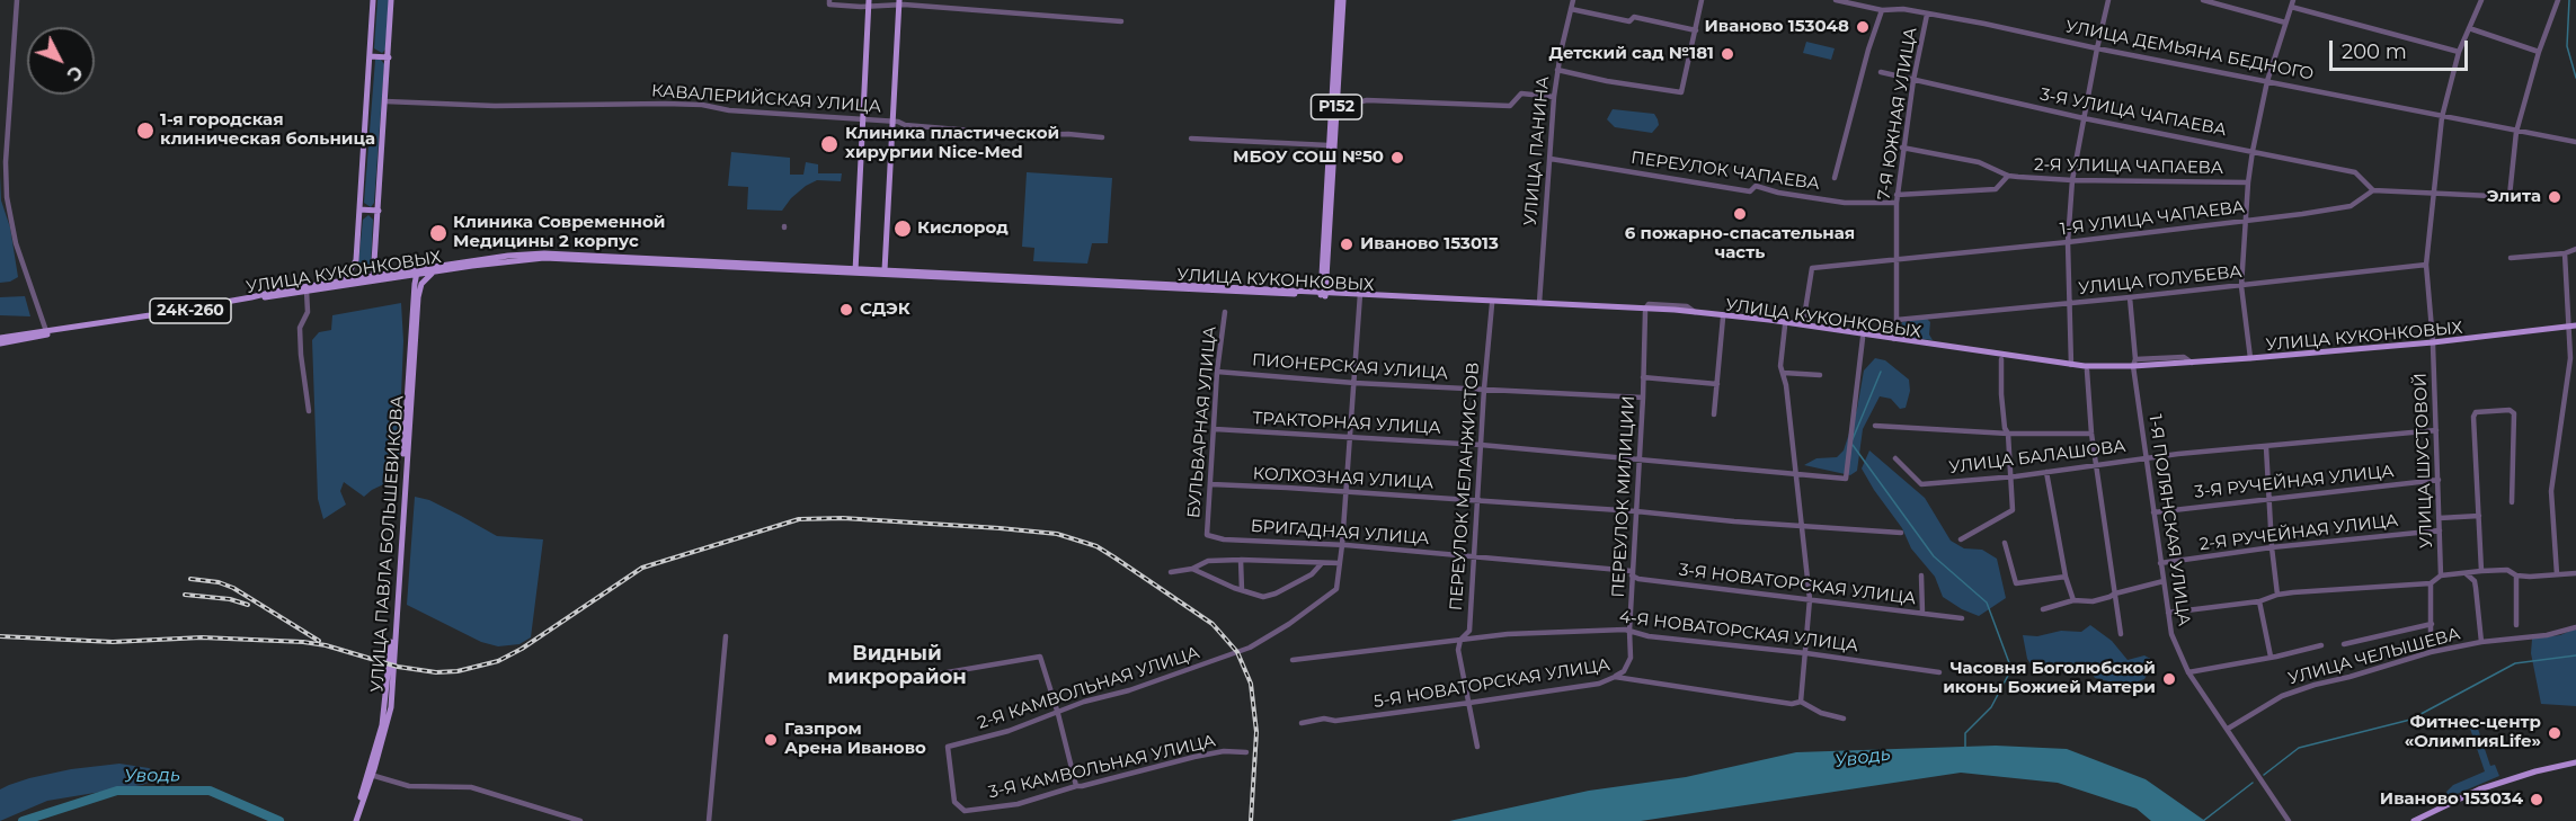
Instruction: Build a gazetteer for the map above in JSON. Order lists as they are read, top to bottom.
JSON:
{
  "streets": {
    "main road": [
      "Р152",
      "УЛИЦА КУКОНКОВЫХ",
      "24К-260",
      "УЛИЦА ПАВЛА БОЛЬШЕВИКОВА"
    ],
    "street": [
      "УЛИЦА ДЕМЬЯНА БЕДНОГО",
      "КАВАЛЕРИЙСКАЯ УЛИЦА",
      "3-Я УЛИЦА ЧАПАЕВА",
      "7-Я ЮЖНАЯ УЛИЦА",
      "УЛИЦА ПАНИНА",
      "2-Я УЛИЦА ЧАПАЕВА",
      "ПЕРЕУЛОК ЧАПАЕВА",
      "1-Я УЛИЦА ЧАПАЕВА",
      "УЛИЦА ГОЛУБЕВА",
      "ПИОНЕРСКАЯ УЛИЦА",
      "БУЛЬВАРНАЯ УЛИЦА",
      "ТРАКТОРНАЯ УЛИЦА",
      "УЛИЦА БАЛАШОВА",
      "УЛИЦА ШУСТОВОЙ",
      "КОЛХОЗНАЯ УЛИЦА",
      "3-Я РУЧЕЙНАЯ УЛИЦА",
      "ПЕРЕУЛОК МЕЛАНЖИСТОВ",
      "ПЕРЕУЛОК МИЛИЦИИ",
      "1-Я ПОЛЯНСКАЯ УЛИЦА",
      "БРИГАДНАЯ УЛИЦА",
      "2-Я РУЧЕЙНАЯ УЛИЦА",
      "3-Я НОВАТОРСКАЯ УЛИЦА",
      "4-Я НОВАТОРСКАЯ УЛИЦА",
      "УЛИЦА ЧЕЛЫШЕВА",
      "5-Я НОВАТОРСКАЯ УЛИЦА",
      "2-Я КАМВОЛЬНАЯ УЛИЦА",
      "3-Я КАМВОЛЬНАЯ УЛИЦА"
    ]
  },
  "crossings": [
    ["УЛИЦА ДЕМЬЯНА БЕДНОГО", "7-Я ЮЖНАЯ УЛИЦА"],
    ["УЛИЦА ДЕМЬЯНА БЕДНОГО", "УЛИЦА ШУСТОВОЙ"],
    ["Р152", "УЛИЦА КУКОНКОВЫХ"],
    ["3-Я УЛИЦА ЧАПАЕВА", "7-Я ЮЖНАЯ УЛИЦА"],
    ["3-Я УЛИЦА ЧАПАЕВА", "1-Я УЛИЦА ЧАПАЕВА"],
    ["7-Я ЮЖНАЯ УЛИЦА", "2-Я УЛИЦА ЧАПАЕВА"],
    ["7-Я ЮЖНАЯ УЛИЦА", "ПЕРЕУЛОК ЧАПАЕВА"],
    ["7-Я ЮЖНАЯ УЛИЦА", "1-Я УЛИЦА ЧАПАЕВА"],
    ["7-Я ЮЖНАЯ УЛИЦА", "УЛИЦА КУКОНКОВЫХ"],
    ["7-Я ЮЖНАЯ УЛИЦА", "УЛИЦА ГОЛУБЕВА"],
    ["УЛИЦА ПАНИНА", "ПЕРЕУЛОК ЧАПАЕВА"],
    ["УЛИЦА ПАНИНА", "УЛИЦА КУКОНКОВЫХ"],
    ["1-Я УЛИЦА ЧАПАЕВА", "УЛИЦА КУКОНКОВЫХ"],
    ["УЛИЦА КУКОНКОВЫХ", "ТРАКТОРНАЯ УЛИЦА"],
    ["УЛИЦА КУКОНКОВЫХ", "УЛИЦА ШУСТОВОЙ"],
    ["УЛИЦА КУКОНКОВЫХ", "ПЕРЕУЛОК МЕЛАНЖИСТОВ"],
    ["УЛИЦА КУКОНКОВЫХ", "ПЕРЕУЛОК МИЛИЦИИ"],
    ["УЛИЦА КУКОНКОВЫХ", "1-Я ПОЛЯНСКАЯ УЛИЦА"],
    ["УЛИЦА КУКОНКОВЫХ", "УЛИЦА ПАВЛА БОЛЬШЕВИКОВА"],
    ["УЛИЦА ГОЛУБЕВА", "УЛИЦА ШУСТОВОЙ"],
    ["УЛИЦА ГОЛУБЕВА", "1-Я ПОЛЯНСКАЯ УЛИЦА"],
    ["ПИОНЕРСКАЯ УЛИЦА", "БУЛЬВАРНАЯ УЛИЦА"],
    ["ПИОНЕРСКАЯ УЛИЦА", "ПЕРЕУЛОК МЕЛАНЖИСТОВ"],
    ["ПИОНЕРСКАЯ УЛИЦА", "ПЕРЕУЛОК МИЛИЦИИ"],
    ["БУЛЬВАРНАЯ УЛИЦА", "ТРАКТОРНАЯ УЛИЦА"],
    ["БУЛЬВАРНАЯ УЛИЦА", "КОЛХОЗНАЯ УЛИЦА"],
    ["БУЛЬВАРНАЯ УЛИЦА", "БРИГАДНАЯ УЛИЦА"],
    ["ТРАКТОРНАЯ УЛИЦА", "ПЕРЕУЛОК МЕЛАНЖИСТОВ"],
    ["ТРАКТОРНАЯ УЛИЦА", "ПЕРЕУЛОК МИЛИЦИИ"],
    ["УЛИЦА БАЛАШОВА", "УЛИЦА ШУСТОВОЙ"],
    ["УЛИЦА БАЛАШОВА", "1-Я ПОЛЯНСКАЯ УЛИЦА"],
    ["УЛИЦА ШУСТОВОЙ", "3-Я РУЧЕЙНАЯ УЛИЦА"],
    ["УЛИЦА ШУСТОВОЙ", "2-Я РУЧЕЙНАЯ УЛИЦА"],
    ["КОЛХОЗНАЯ УЛИЦА", "ПЕРЕУЛОК МЕЛАНЖИСТОВ"],
    ["КОЛХОЗНАЯ УЛИЦА", "ПЕРЕУЛОК МИЛИЦИИ"],
    ["3-Я РУЧЕЙНАЯ УЛИЦА", "1-Я ПОЛЯНСКАЯ УЛИЦА"],
    ["ПЕРЕУЛОК МЕЛАНЖИСТОВ", "БРИГАДНАЯ УЛИЦА"],
    ["ПЕРЕУЛОК МЕЛАНЖИСТОВ", "4-Я НОВАТОРСКАЯ УЛИЦА"],
    ["ПЕРЕУЛОК МЕЛАНЖИСТОВ", "5-Я НОВАТОРСКАЯ УЛИЦА"],
    ["ПЕРЕУЛОК МИЛИЦИИ", "БРИГАДНАЯ УЛИЦА"],
    ["ПЕРЕУЛОК МИЛИЦИИ", "3-Я НОВАТОРСКАЯ УЛИЦА"],
    ["ПЕРЕУЛОК МИЛИЦИИ", "4-Я НОВАТОРСКАЯ УЛИЦА"],
    ["ПЕРЕУЛОК МИЛИЦИИ", "5-Я НОВАТОРСКАЯ УЛИЦА"],
    ["1-Я ПОЛЯНСКАЯ УЛИЦА", "2-Я РУЧЕЙНАЯ УЛИЦА"],
    ["1-Я ПОЛЯНСКАЯ УЛИЦА", "УЛИЦА ЧЕЛЫШЕВА"],
    ["БРИГАДНАЯ УЛИЦА", "3-Я НОВАТОРСКАЯ УЛИЦА"],
    ["2-Я КАМВОЛЬНАЯ УЛИЦА", "3-Я КАМВОЛЬНАЯ УЛИЦА"]
  ],
  "districts": ["Видный микрорайон"],
  "water": ["Уводь"],
  "places": [
    "Иваново 153048",
    "Детский сад №181",
    "1-я городская клиническая больница",
    "Клиника пластической хирургии Nice-Med",
    "МБОУ СОШ №50",
    "Элита",
    "6 пожарно-спасательная часть",
    "Кислород",
    "Клиника Современной Медицины 2 корпус",
    "Иваново 153013",
    "СДЭК",
    "Часовня Боголюбской иконы Божией Матери",
    "Фитнес-центр «ОлимпияLife»",
    "Газпром Арена Иваново",
    "Иваново 153034"
  ],
  "scale_bar": "200 m",
  "north": "bottom right"
}
